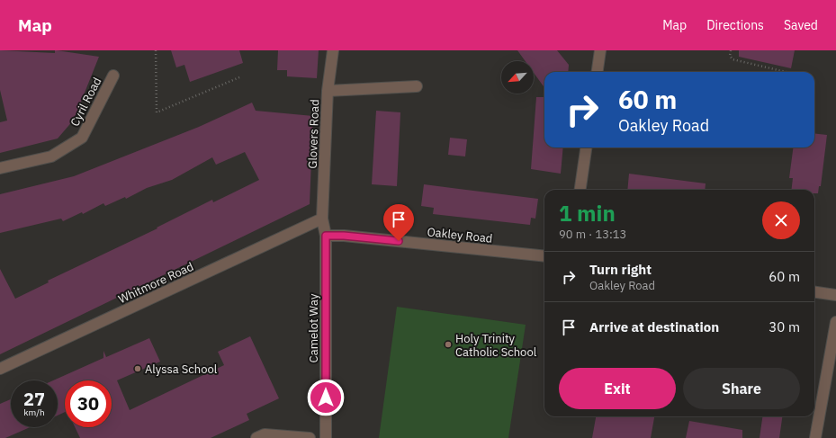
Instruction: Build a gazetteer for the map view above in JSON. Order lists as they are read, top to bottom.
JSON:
{
  "streets": {
    "street": [
      "Cyril Road",
      "Glovers Road",
      "Oakley Road",
      "Whitmore Road",
      "Camelot Way"
    ]
  },
  "crossings": [
    ["Glovers Road", "Whitmore Road"],
    ["Glovers Road", "Camelot Way"],
    ["Oakley Road", "Camelot Way"],
    ["Whitmore Road", "Camelot Way"]
  ],
  "places": ["Holy Trinity Catholic School", "Alyssa School"],
  "north": "bottom left",
  "page": {
    "header": "Map",
    "nav": ["Map", "Directions", "Saved"],
    "turn": ["60 m", "Oakley Road"],
    "heading": ["1 min", "90 m · 13:13"],
    "list": [
      {
        "name": "Turn right",
        "note": "Oakley Road",
        "value": "60 m"
      },
      {
        "name": "Arrive at destination",
        "value": "30 m"
      }
    ],
    "buttons": ["Exit", "Share"],
    "speed": "27 km/h",
    "limit": "30"
  }
}
